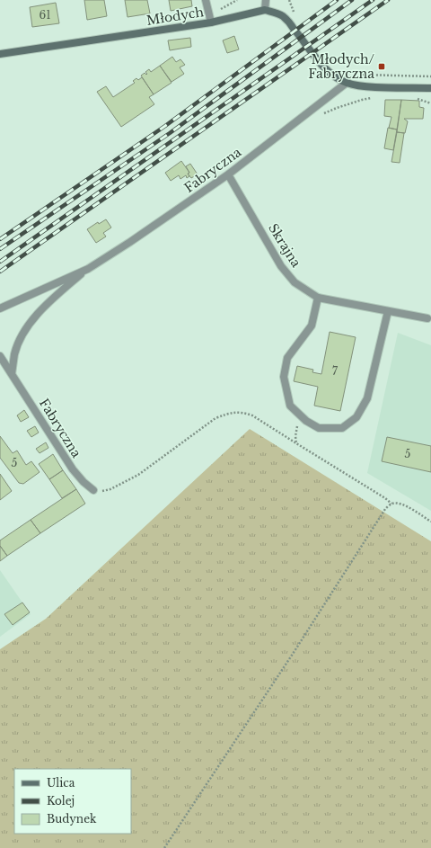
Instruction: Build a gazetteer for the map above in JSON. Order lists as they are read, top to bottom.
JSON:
{
  "streets": {
    "street": ["Młodych", "Fabryczna", "Skrajna"]
  },
  "crossings": [
    ["Fabryczna", "Skrajna"]
  ],
  "places": {
    "transit": ["Młodych/ Fabryczna"]
  },
  "house_numbers": [
    "61",
    "7",
    "5",
    "5"
  ],
  "legend": ["Ulica", "Kolej", "Budynek"]
}
